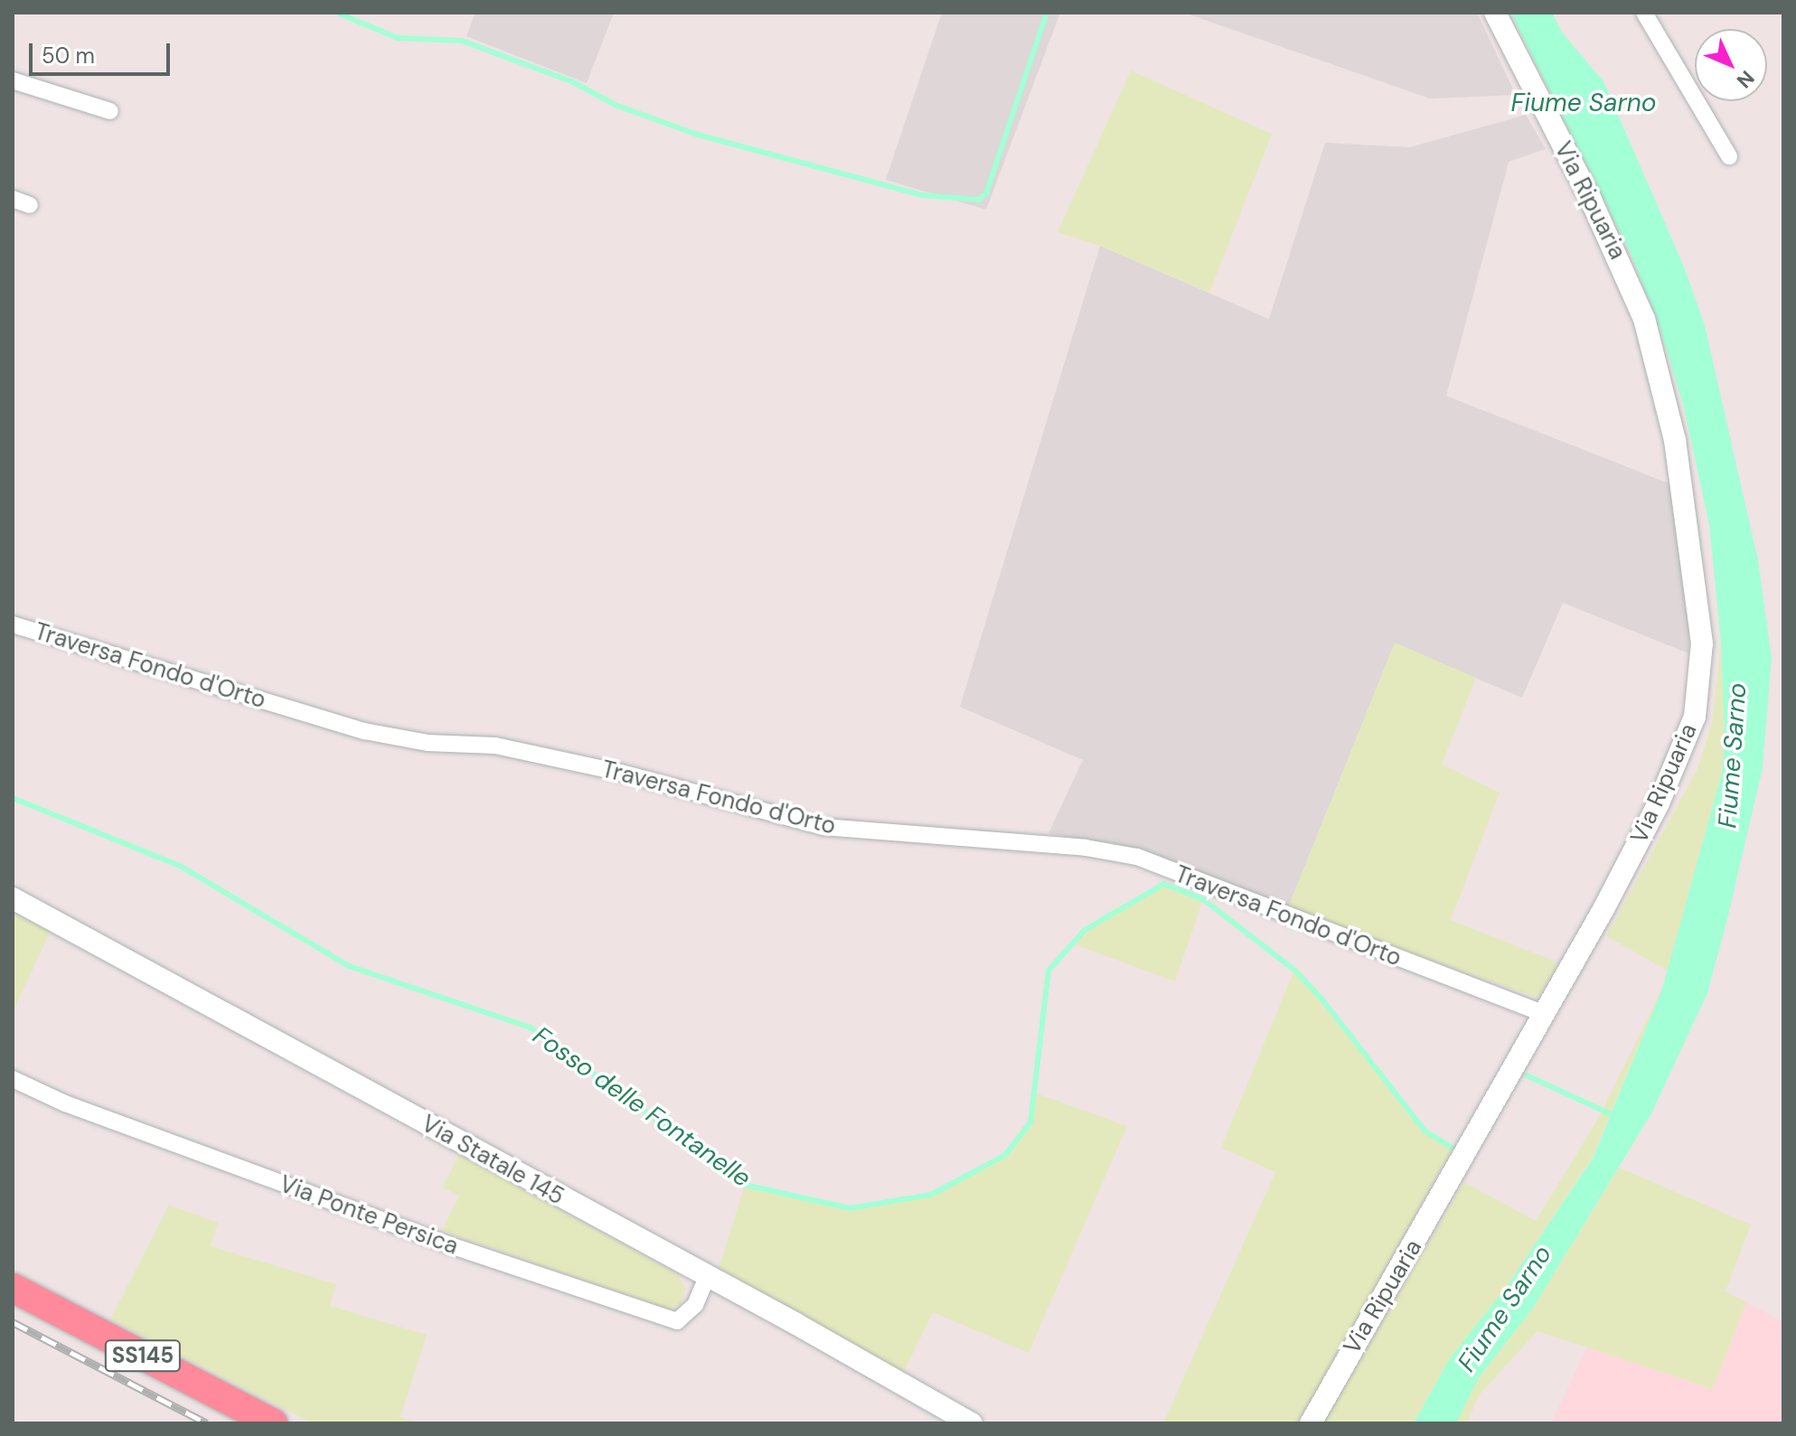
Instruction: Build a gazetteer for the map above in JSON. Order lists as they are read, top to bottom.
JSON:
{
  "streets": {
    "highway": ["SS145"],
    "street": [
      "Via Ripuaria",
      "Traversa Fondo d'Orto",
      "Via Statale 145",
      "Via Ponte Persica"
    ]
  },
  "crossings": [
    ["Via Ripuaria", "Traversa Fondo d'Orto"],
    ["Via Statale 145", "Via Ponte Persica"]
  ],
  "water": ["Fiume Sarno", "Fosso delle Fontanelle"],
  "scale_bar": "50 m",
  "north": "bottom right"
}
